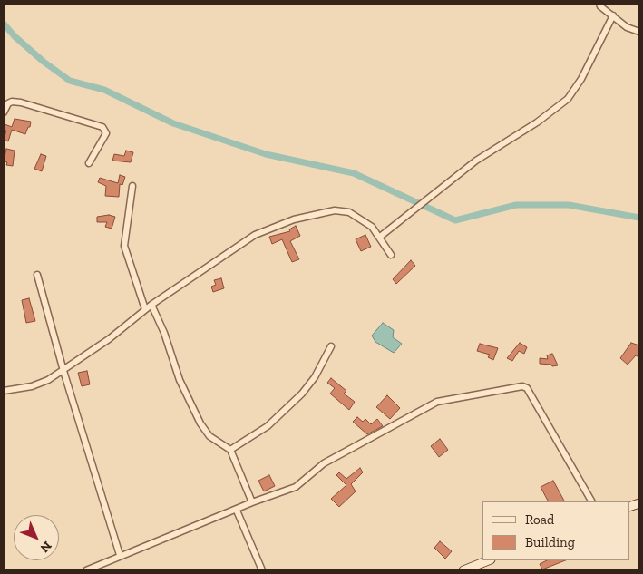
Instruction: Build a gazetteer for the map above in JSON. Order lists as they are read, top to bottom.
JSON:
{
  "legend": ["Road", "Building"],
  "north": "bottom right"
}
